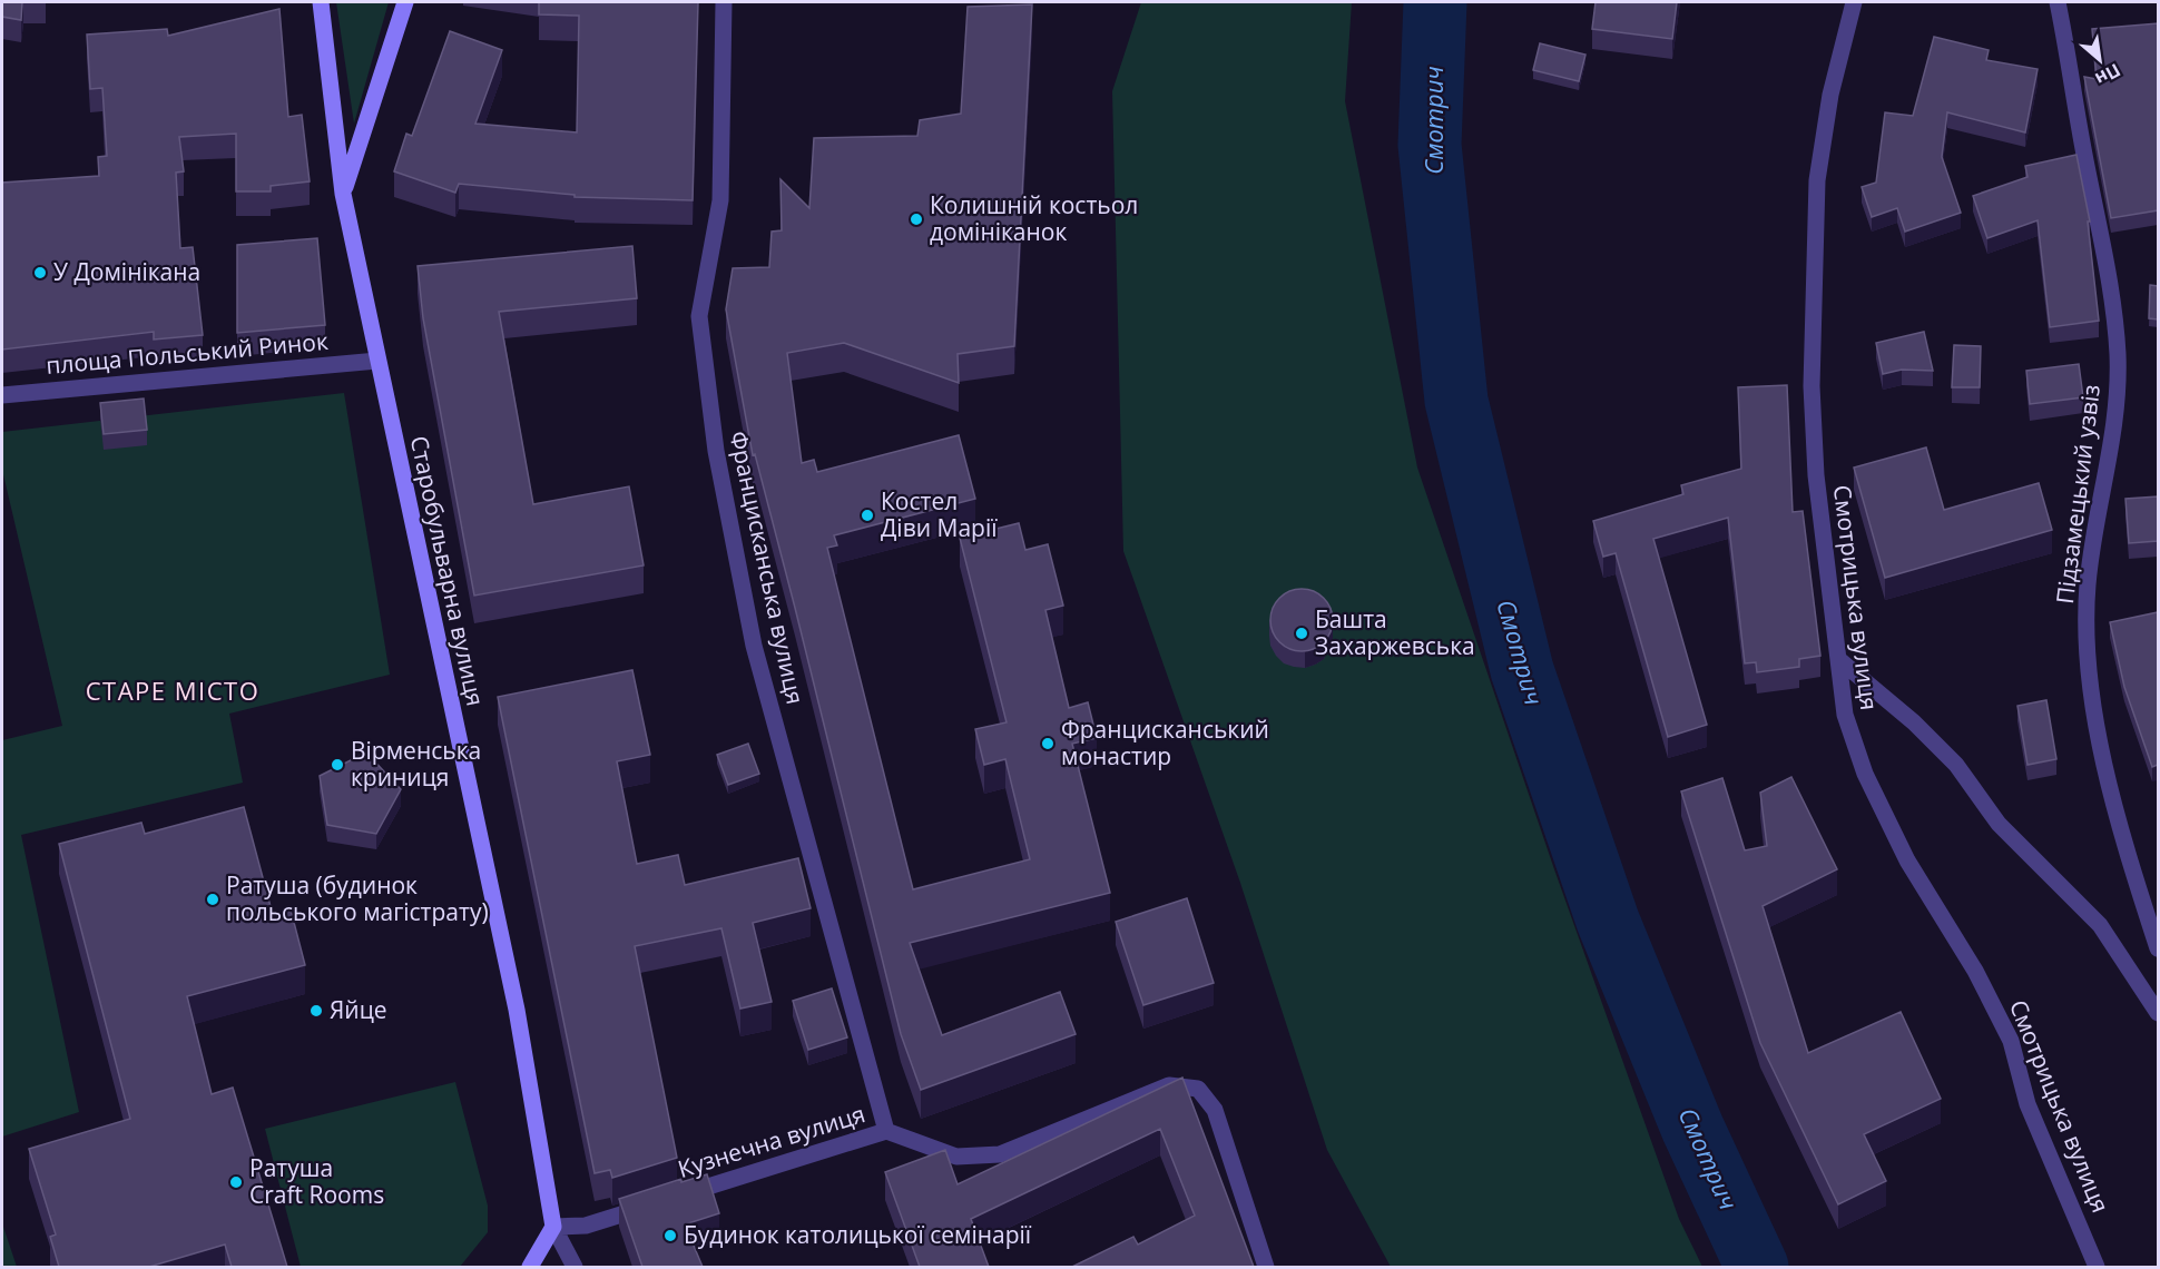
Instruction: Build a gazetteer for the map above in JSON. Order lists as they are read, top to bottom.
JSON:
{
  "streets": {
    "main road": ["Старобульварна вулиця"],
    "street": [
      "площа Польський Ринок",
      "Підзамецький узвіз",
      "Францисканська вулиця",
      "Смотрицька вулиця",
      "Кузнечна вулиця"
    ]
  },
  "crossings": [
    ["площа Польський Ринок", "Старобульварна вулиця"],
    ["Францисканська вулиця", "Кузнечна вулиця"],
    ["Старобульварна вулиця", "Кузнечна вулиця"]
  ],
  "districts": ["СТАРЕ МІСТО"],
  "water": ["Смотрич"],
  "places": [
    "Колишній костьол домініканок",
    "У Домінікана",
    "Костел Діви Марії",
    "Башта Захаржевська",
    "Францисканський монастир",
    "Вірменська криниця",
    "Ратуша (будинок польського магістрату)",
    "Яйце",
    "Ратуша Craft Rooms",
    "Будинок католицької семінарії"
  ],
  "north": "bottom right"
}
